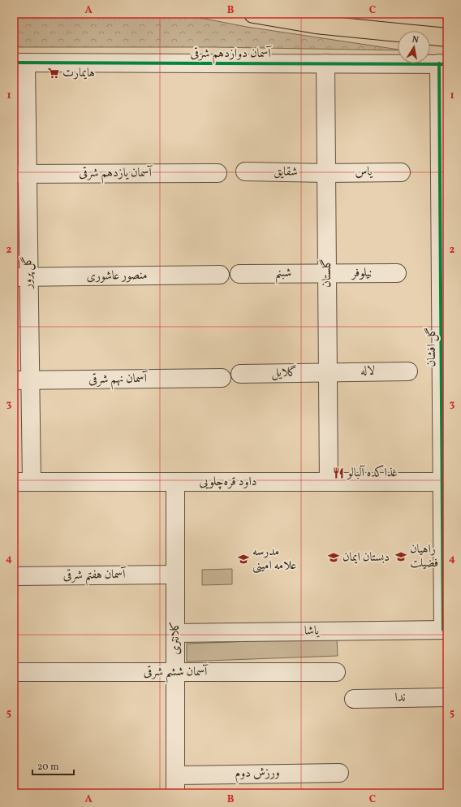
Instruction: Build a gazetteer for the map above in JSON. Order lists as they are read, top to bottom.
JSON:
{
  "streets": {
    "street": [
      "آسمان دوازدهم شرقی",
      "شقایق",
      "یاس",
      "آسمان یازدهم شرقی",
      "گل پرور",
      "شبنم",
      "گلستان",
      "نیلوفر",
      "منصور عاشوری",
      "گل افشان",
      "لاله",
      "گلایل",
      "آسمان نهم شرقی",
      "داود قره‌چلویی",
      "آسمان هفتم شرقی",
      "یاشا",
      "کلانتری",
      "آسمان ششم شرقی",
      "ندا",
      "ورزش دوم"
    ]
  },
  "crossings": [
    ["آسمان دوازدهم شرقی", "گل پرور"],
    ["آسمان دوازدهم شرقی", "گلستان"],
    ["آسمان دوازدهم شرقی", "گل افشان"],
    ["شقایق", "یاس"],
    ["شقایق", "گلستان"],
    ["یاس", "گلستان"],
    ["آسمان یازدهم شرقی", "گل پرور"],
    ["گل پرور", "منصور عاشوری"],
    ["گل پرور", "آسمان نهم شرقی"],
    ["گل پرور", "داود قره‌چلویی"],
    ["شبنم", "گلستان"],
    ["شبنم", "نیلوفر"],
    ["گلستان", "نیلوفر"],
    ["گلستان", "لاله"],
    ["گلستان", "گلایل"],
    ["گلستان", "داود قره‌چلویی"],
    ["گل افشان", "داود قره‌چلویی"],
    ["گل افشان", "یاشا"],
    ["لاله", "گلایل"],
    ["داود قره‌چلویی", "کلانتری"],
    ["آسمان هفتم شرقی", "کلانتری"],
    ["یاشا", "کلانتری"],
    ["کلانتری", "آسمان ششم شرقی"],
    ["کلانتری", "ورزش دوم"]
  ],
  "places": {
    "supermarket": ["هایمارت"],
    "restaurant": ["غذاکده آلبالو"],
    "school or university": ["راهیان فضیلت", "دبستان ایمان", "مدرسه علامه امینی"]
  },
  "scale_bar": "20 m",
  "north": "top",
  "grid": {
    "columns": ["A", "B", "C"],
    "rows": [
      "1",
      "2",
      "3",
      "4",
      "5"
    ]
  }
}
